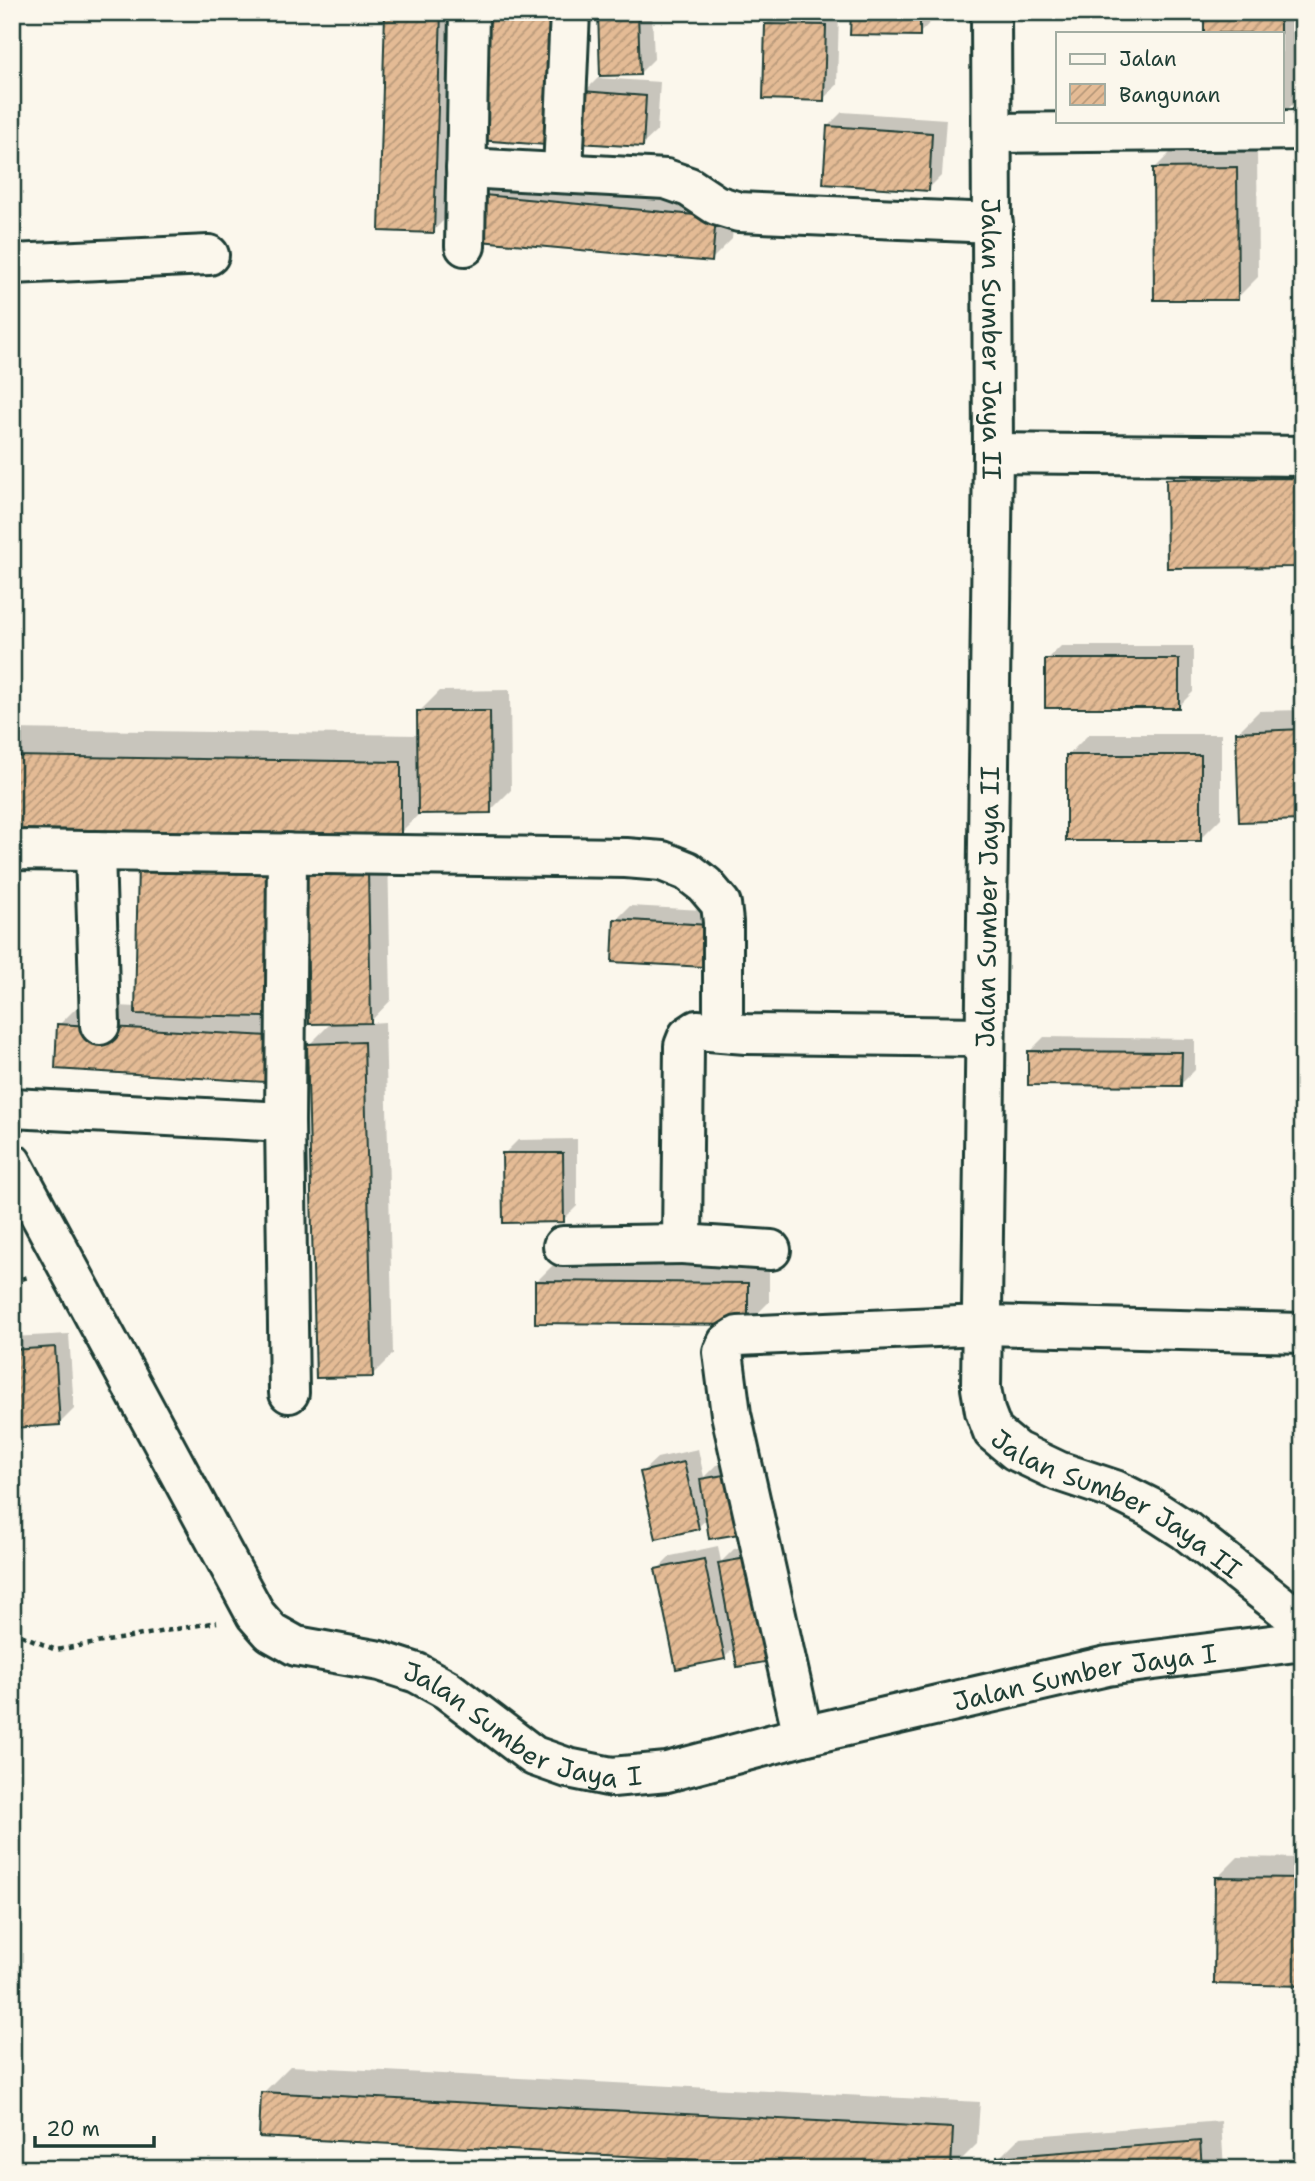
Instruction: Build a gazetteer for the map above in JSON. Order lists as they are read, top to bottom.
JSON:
{
  "streets": {
    "street": ["Jalan Sumber Jaya II", "Jalan Sumber Jaya I"]
  },
  "legend": ["Jalan", "Bangunan"],
  "scale_bar": "20 m"
}
